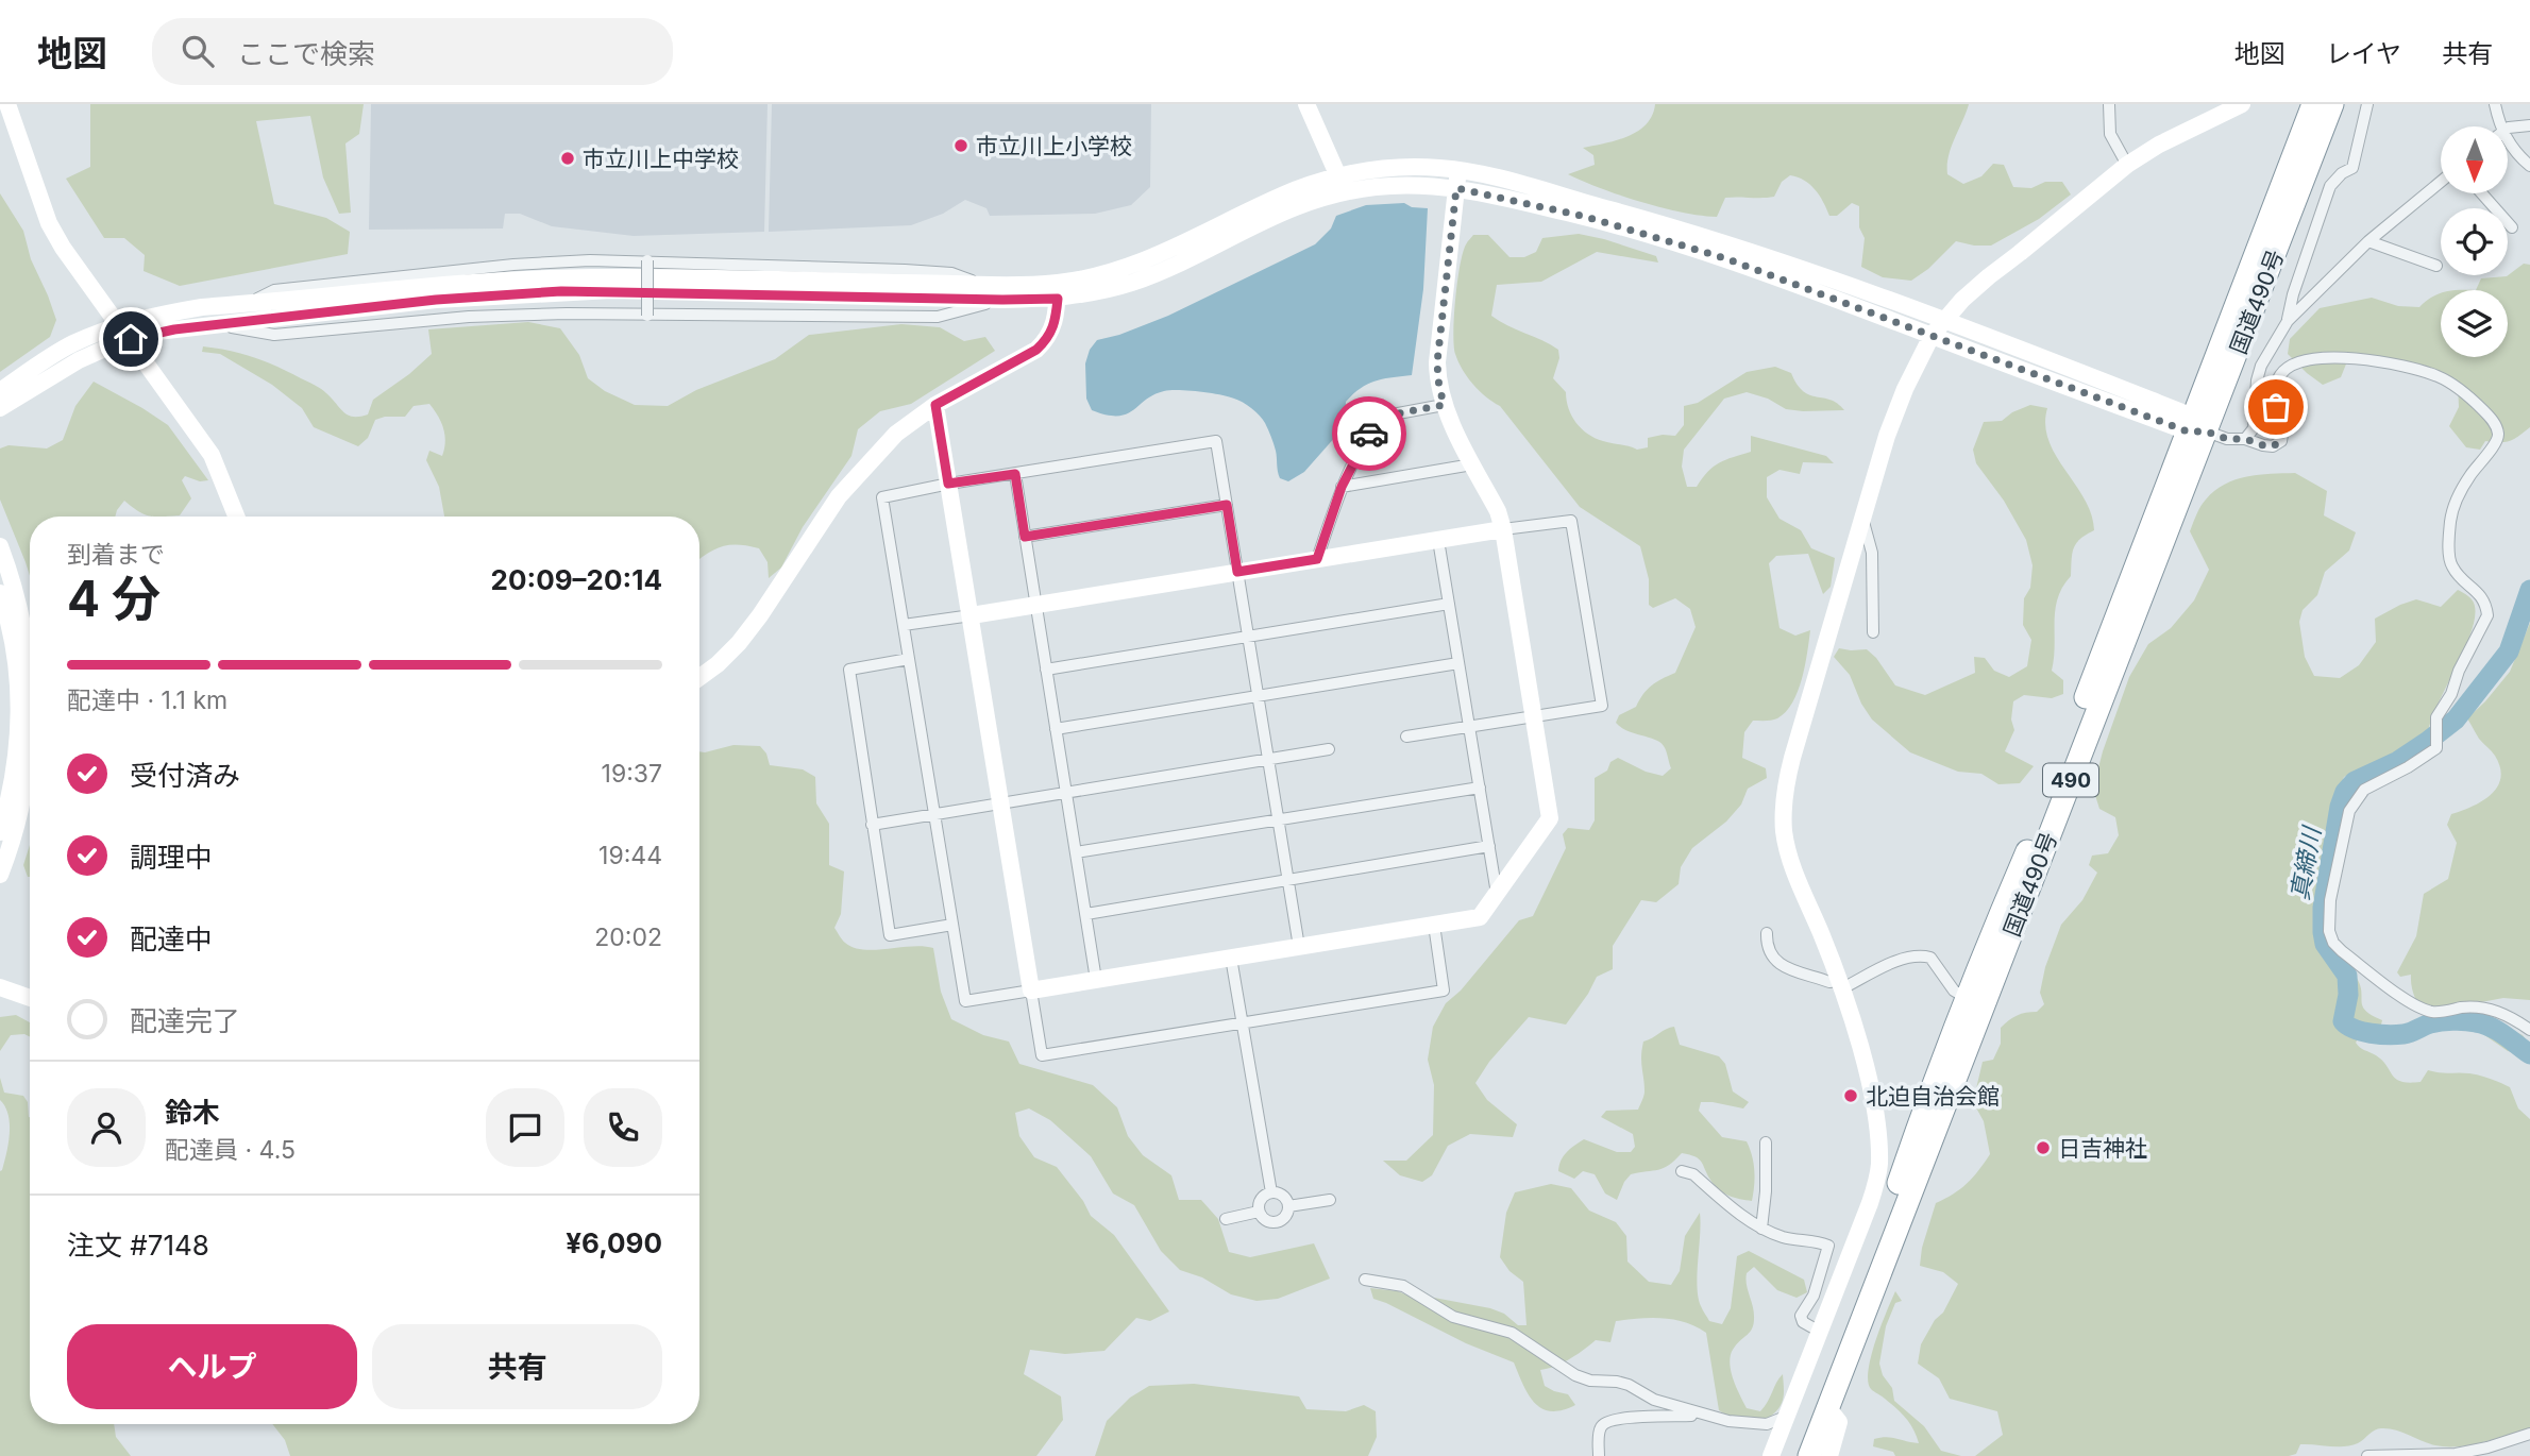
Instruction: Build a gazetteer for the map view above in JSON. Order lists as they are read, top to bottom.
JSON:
{
  "streets": {
    "highway": ["国道490号", "490"]
  },
  "water": ["真締川"],
  "places": [
    "市立川上小学校",
    "市立川上中学校",
    "北迫自治会館",
    "日吉神社"
  ],
  "north": "bottom",
  "page": {
    "header": "地図",
    "search": "ここで検索",
    "nav": ["地図", "レイヤ", "共有"],
    "heading": ["4 分", "到着まで", "20:09–20:14"],
    "panel": [
      "鈴木",
      "配達員 · 4.5",
      "注文 #7148",
      "¥6,090"
    ],
    "bar": "配達中 · 1.1 km",
    "list": [
      ["受付済み", "19:37"],
      ["調理中", "19:44"],
      ["配達中", "20:02"],
      "配達完了"
    ],
    "buttons": ["ヘルプ", "共有"]
  }
}
